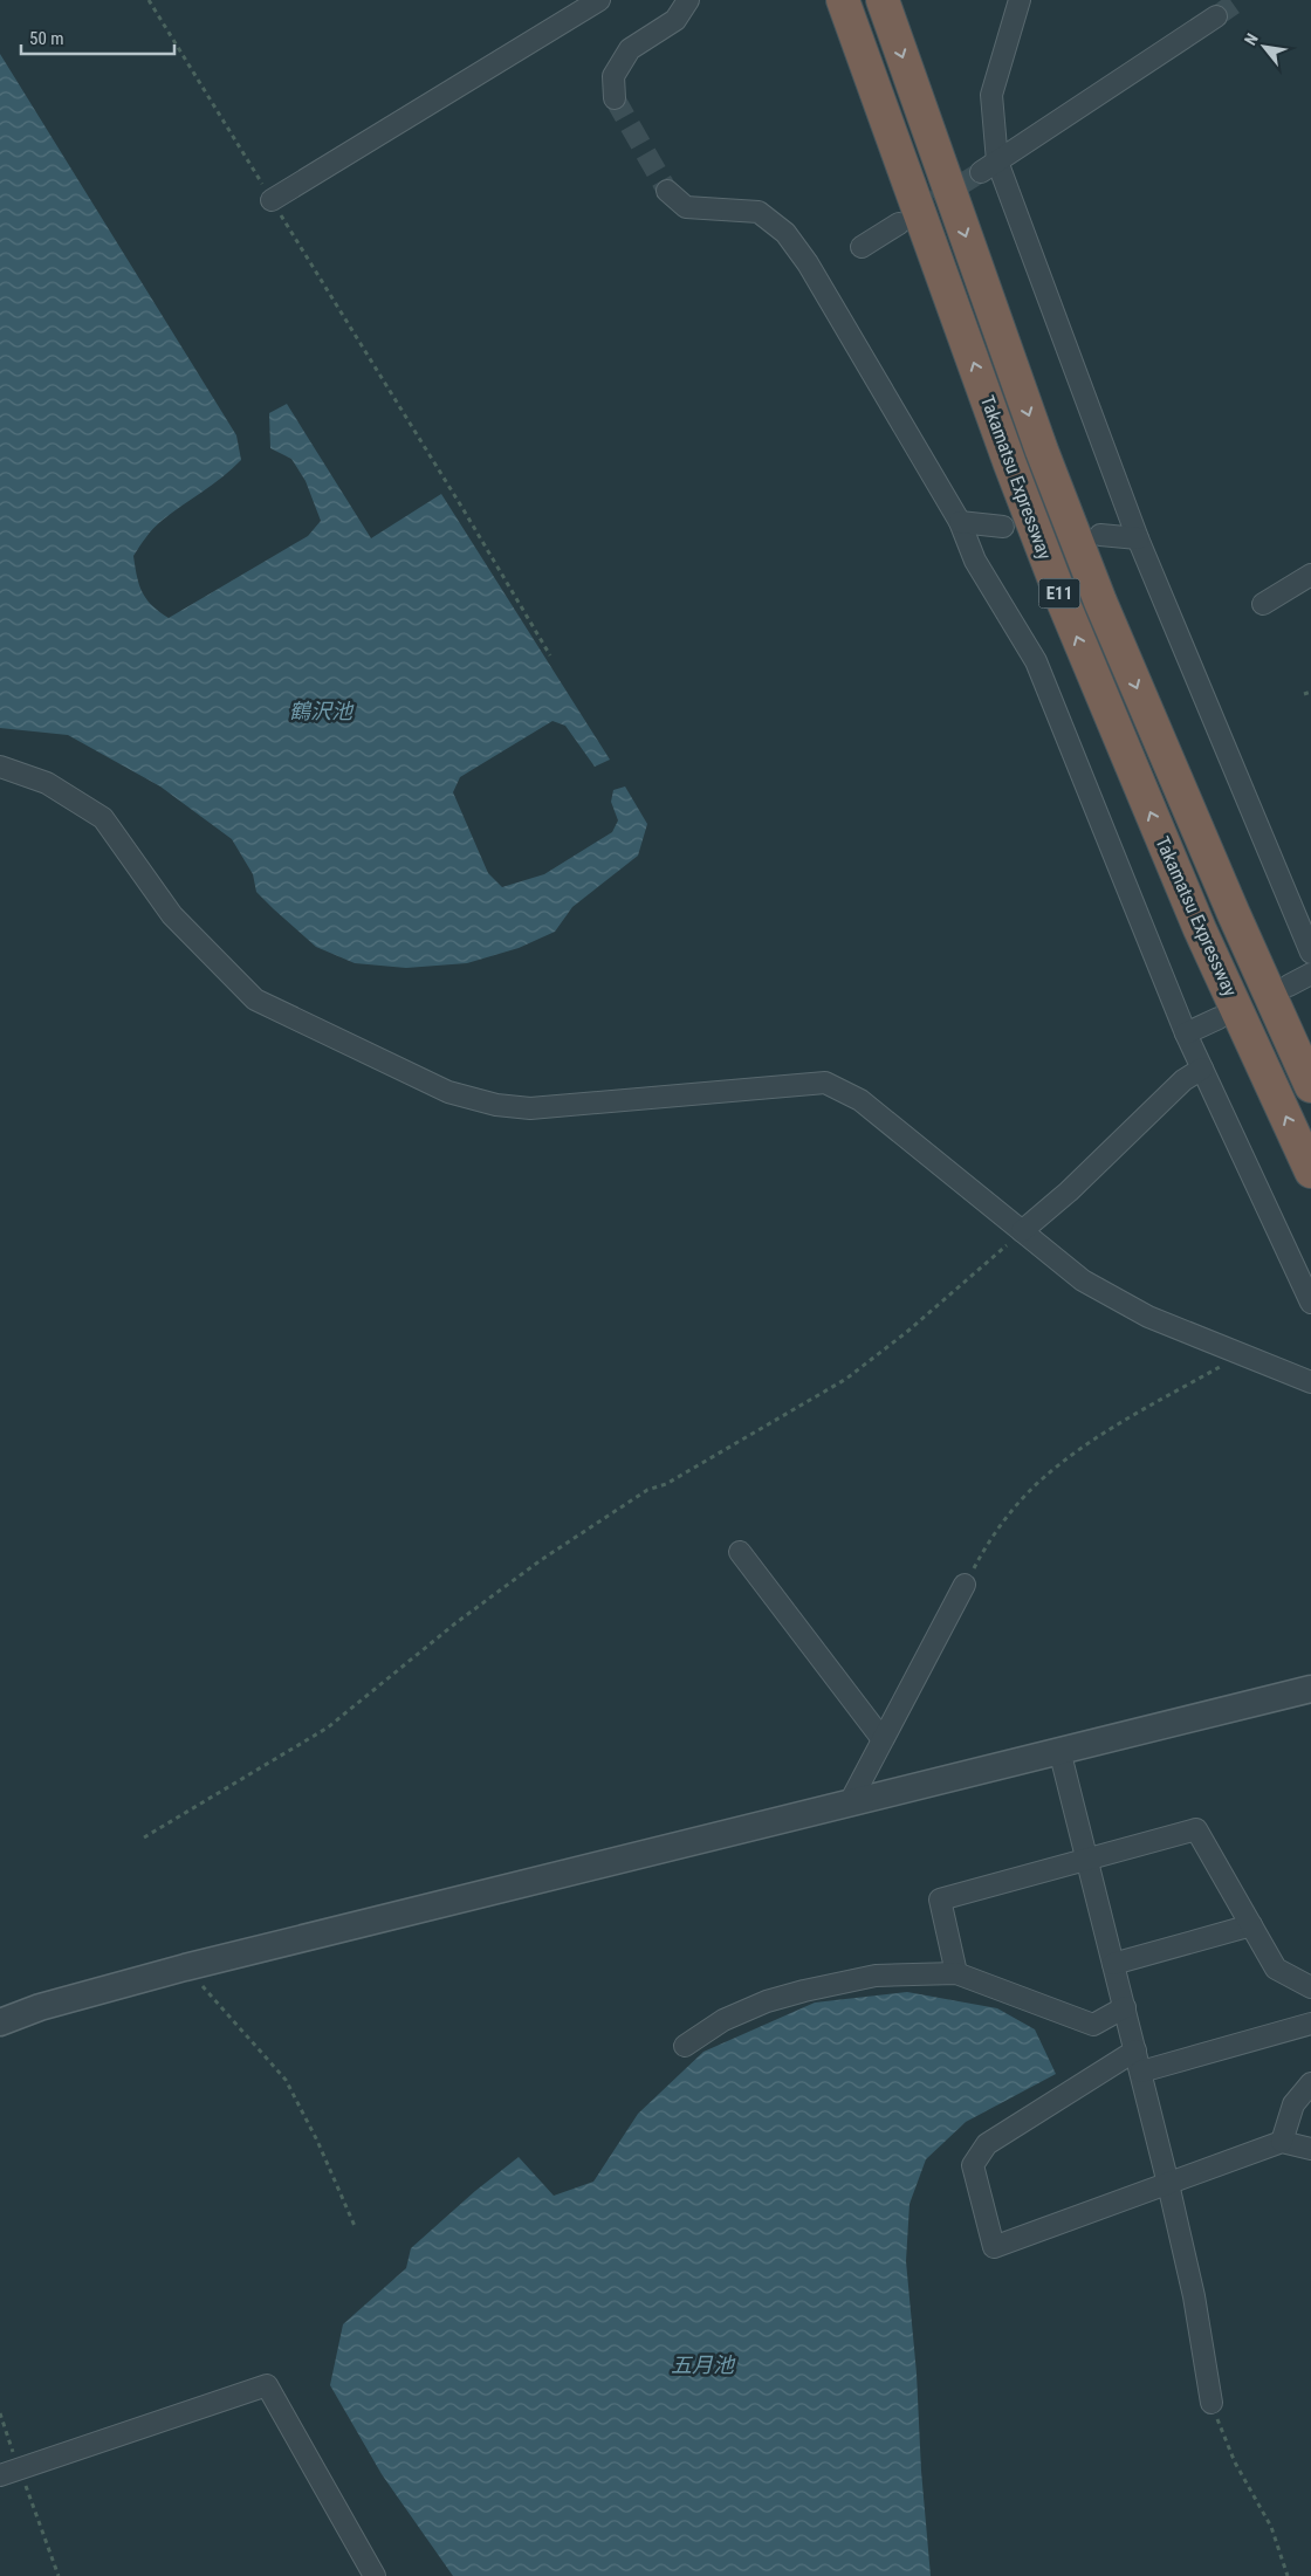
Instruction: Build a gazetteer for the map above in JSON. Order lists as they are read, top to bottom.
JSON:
{
  "streets": {
    "highway": ["Takamatsu Expressway", "E11"]
  },
  "water": ["鶴沢池", "五月池"],
  "scale_bar": "50 m",
  "north": "top left"
}
